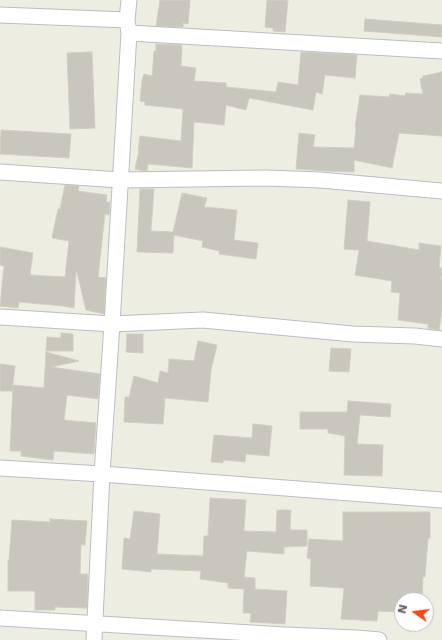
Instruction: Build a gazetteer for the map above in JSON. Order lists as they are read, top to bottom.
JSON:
{
  "north": "left"
}
